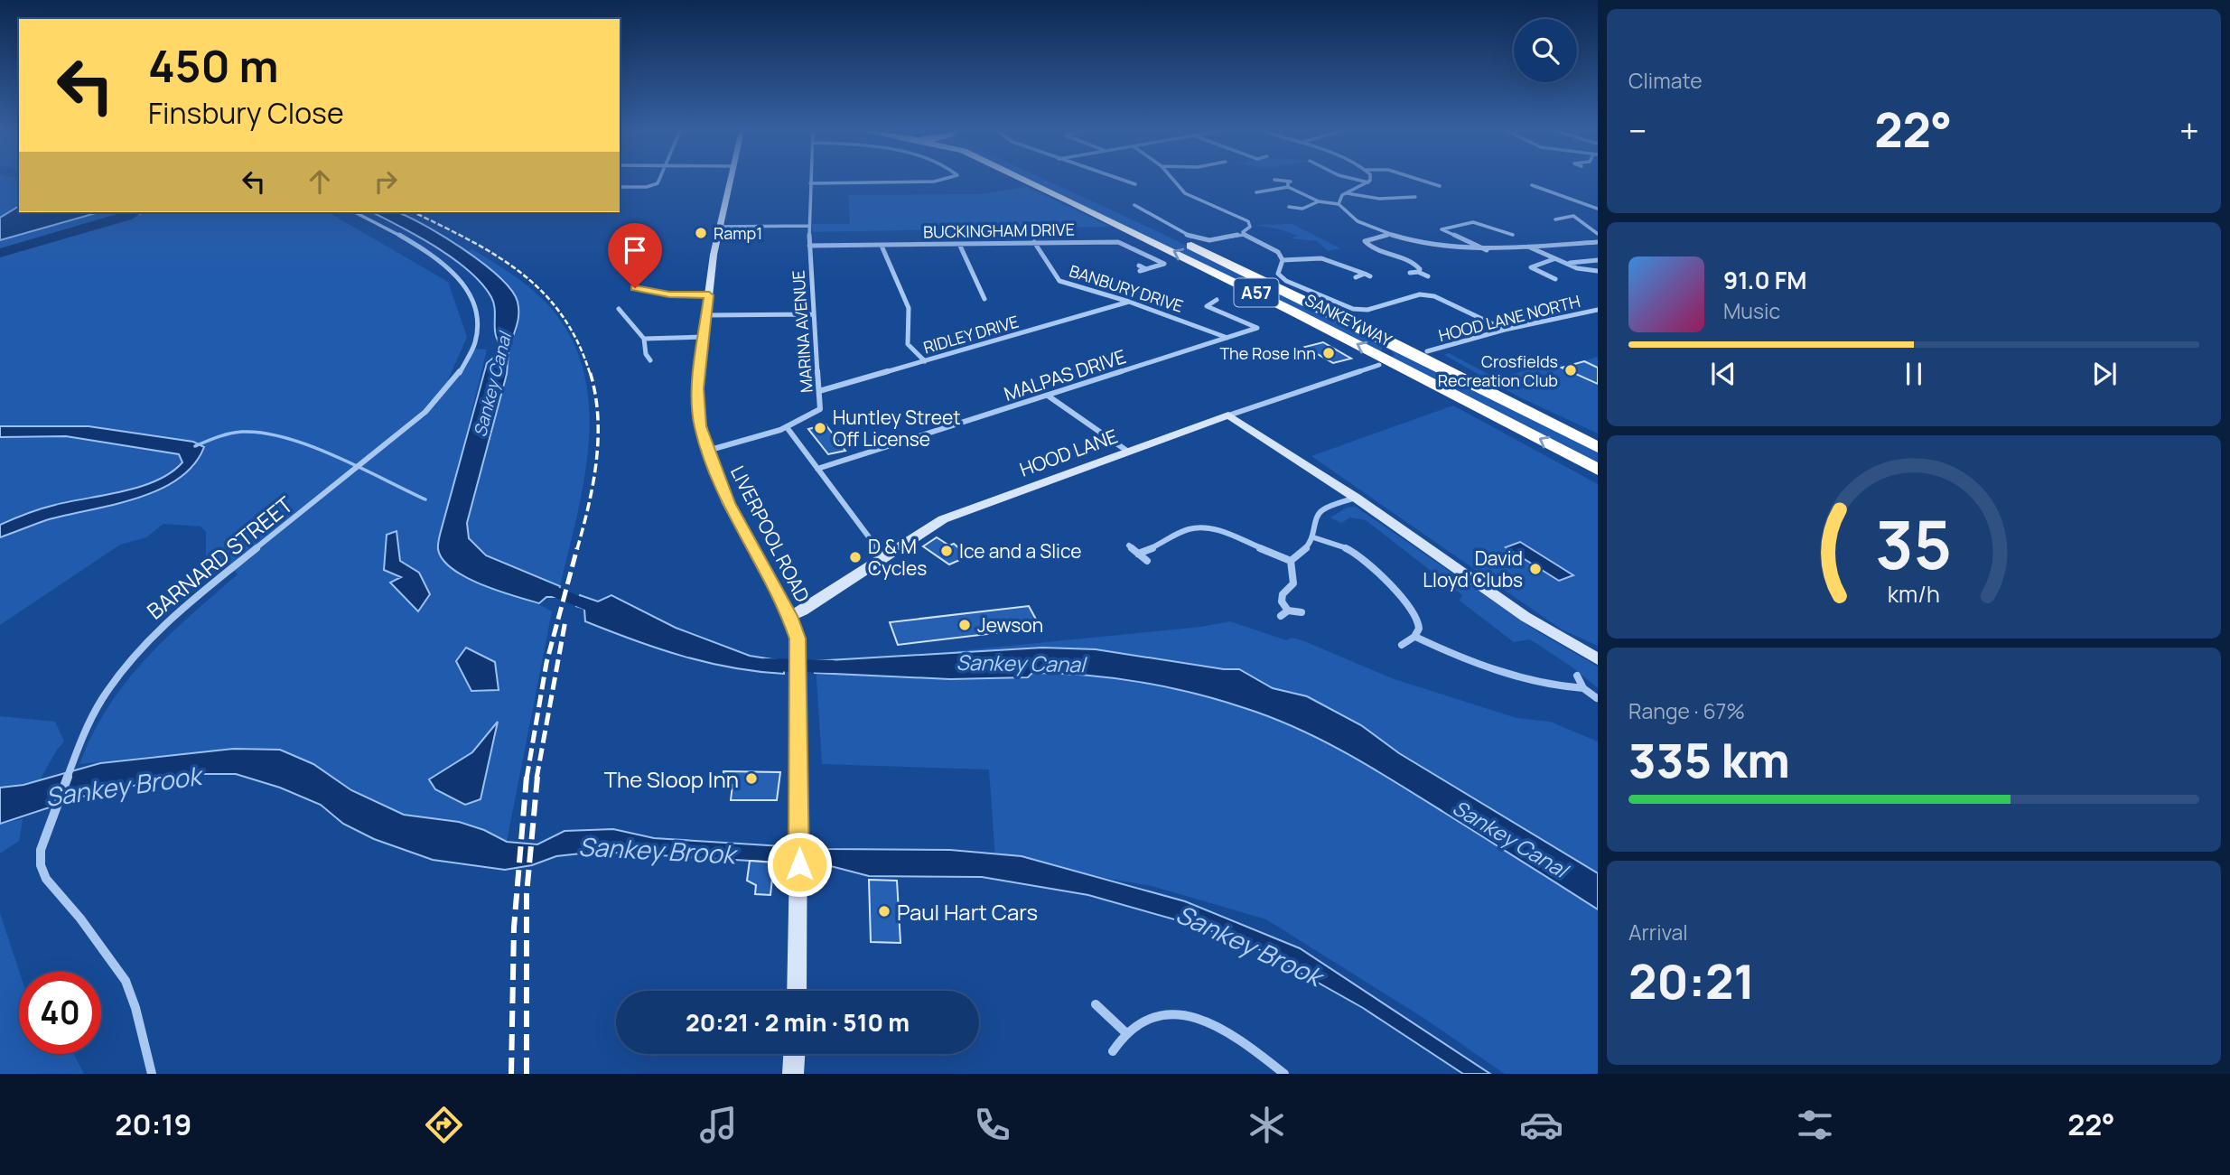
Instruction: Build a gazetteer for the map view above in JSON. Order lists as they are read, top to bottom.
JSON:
{
  "streets": {
    "highway": ["A57", "SANKEY WAY"],
    "street": [
      "BUCKINGHAM DRIVE",
      "BANBURY DRIVE",
      "HOOD LANE NORTH",
      "MARINA AVENUE",
      "RIDLEY DRIVE",
      "MALPAS DRIVE",
      "HOOD LANE",
      "LIVERPOOL ROAD",
      "BARNARD STREET"
    ]
  },
  "crossings": [
    ["BUCKINGHAM DRIVE", "BANBURY DRIVE"],
    ["BUCKINGHAM DRIVE", "MARINA AVENUE"],
    ["BANBURY DRIVE", "RIDLEY DRIVE"],
    ["BANBURY DRIVE", "MALPAS DRIVE"],
    ["MARINA AVENUE", "RIDLEY DRIVE"],
    ["MARINA AVENUE", "LIVERPOOL ROAD"],
    ["HOOD LANE", "LIVERPOOL ROAD"]
  ],
  "water": ["Sankey Canal", "Sankey Brook"],
  "places": [
    "Ramp1",
    "The Rose Inn",
    "Crosfields Recreation Club",
    "Huntley Street Off License",
    "Ice and a Slice",
    "D & M Cycles",
    "David Lloyd Clubs",
    "Jewson",
    "The Sloop Inn",
    "Paul Hart Cars"
  ],
  "page": {
    "tile": [
      "Climate",
      ["Range · 67%", "335 km"],
      ["Arrival", "20:21"]
    ],
    "turn": ["450 m", "Finsbury Close"],
    "heat": ["−", "22°", "+"],
    "song": ["91.0 FM", "Music"],
    "limit": "40",
    "trip": "20:21 · 2 min · 510 m",
    "tabs": ["20:19", "22°"],
    "gauge": ["35", "km/h"]
  }
}
